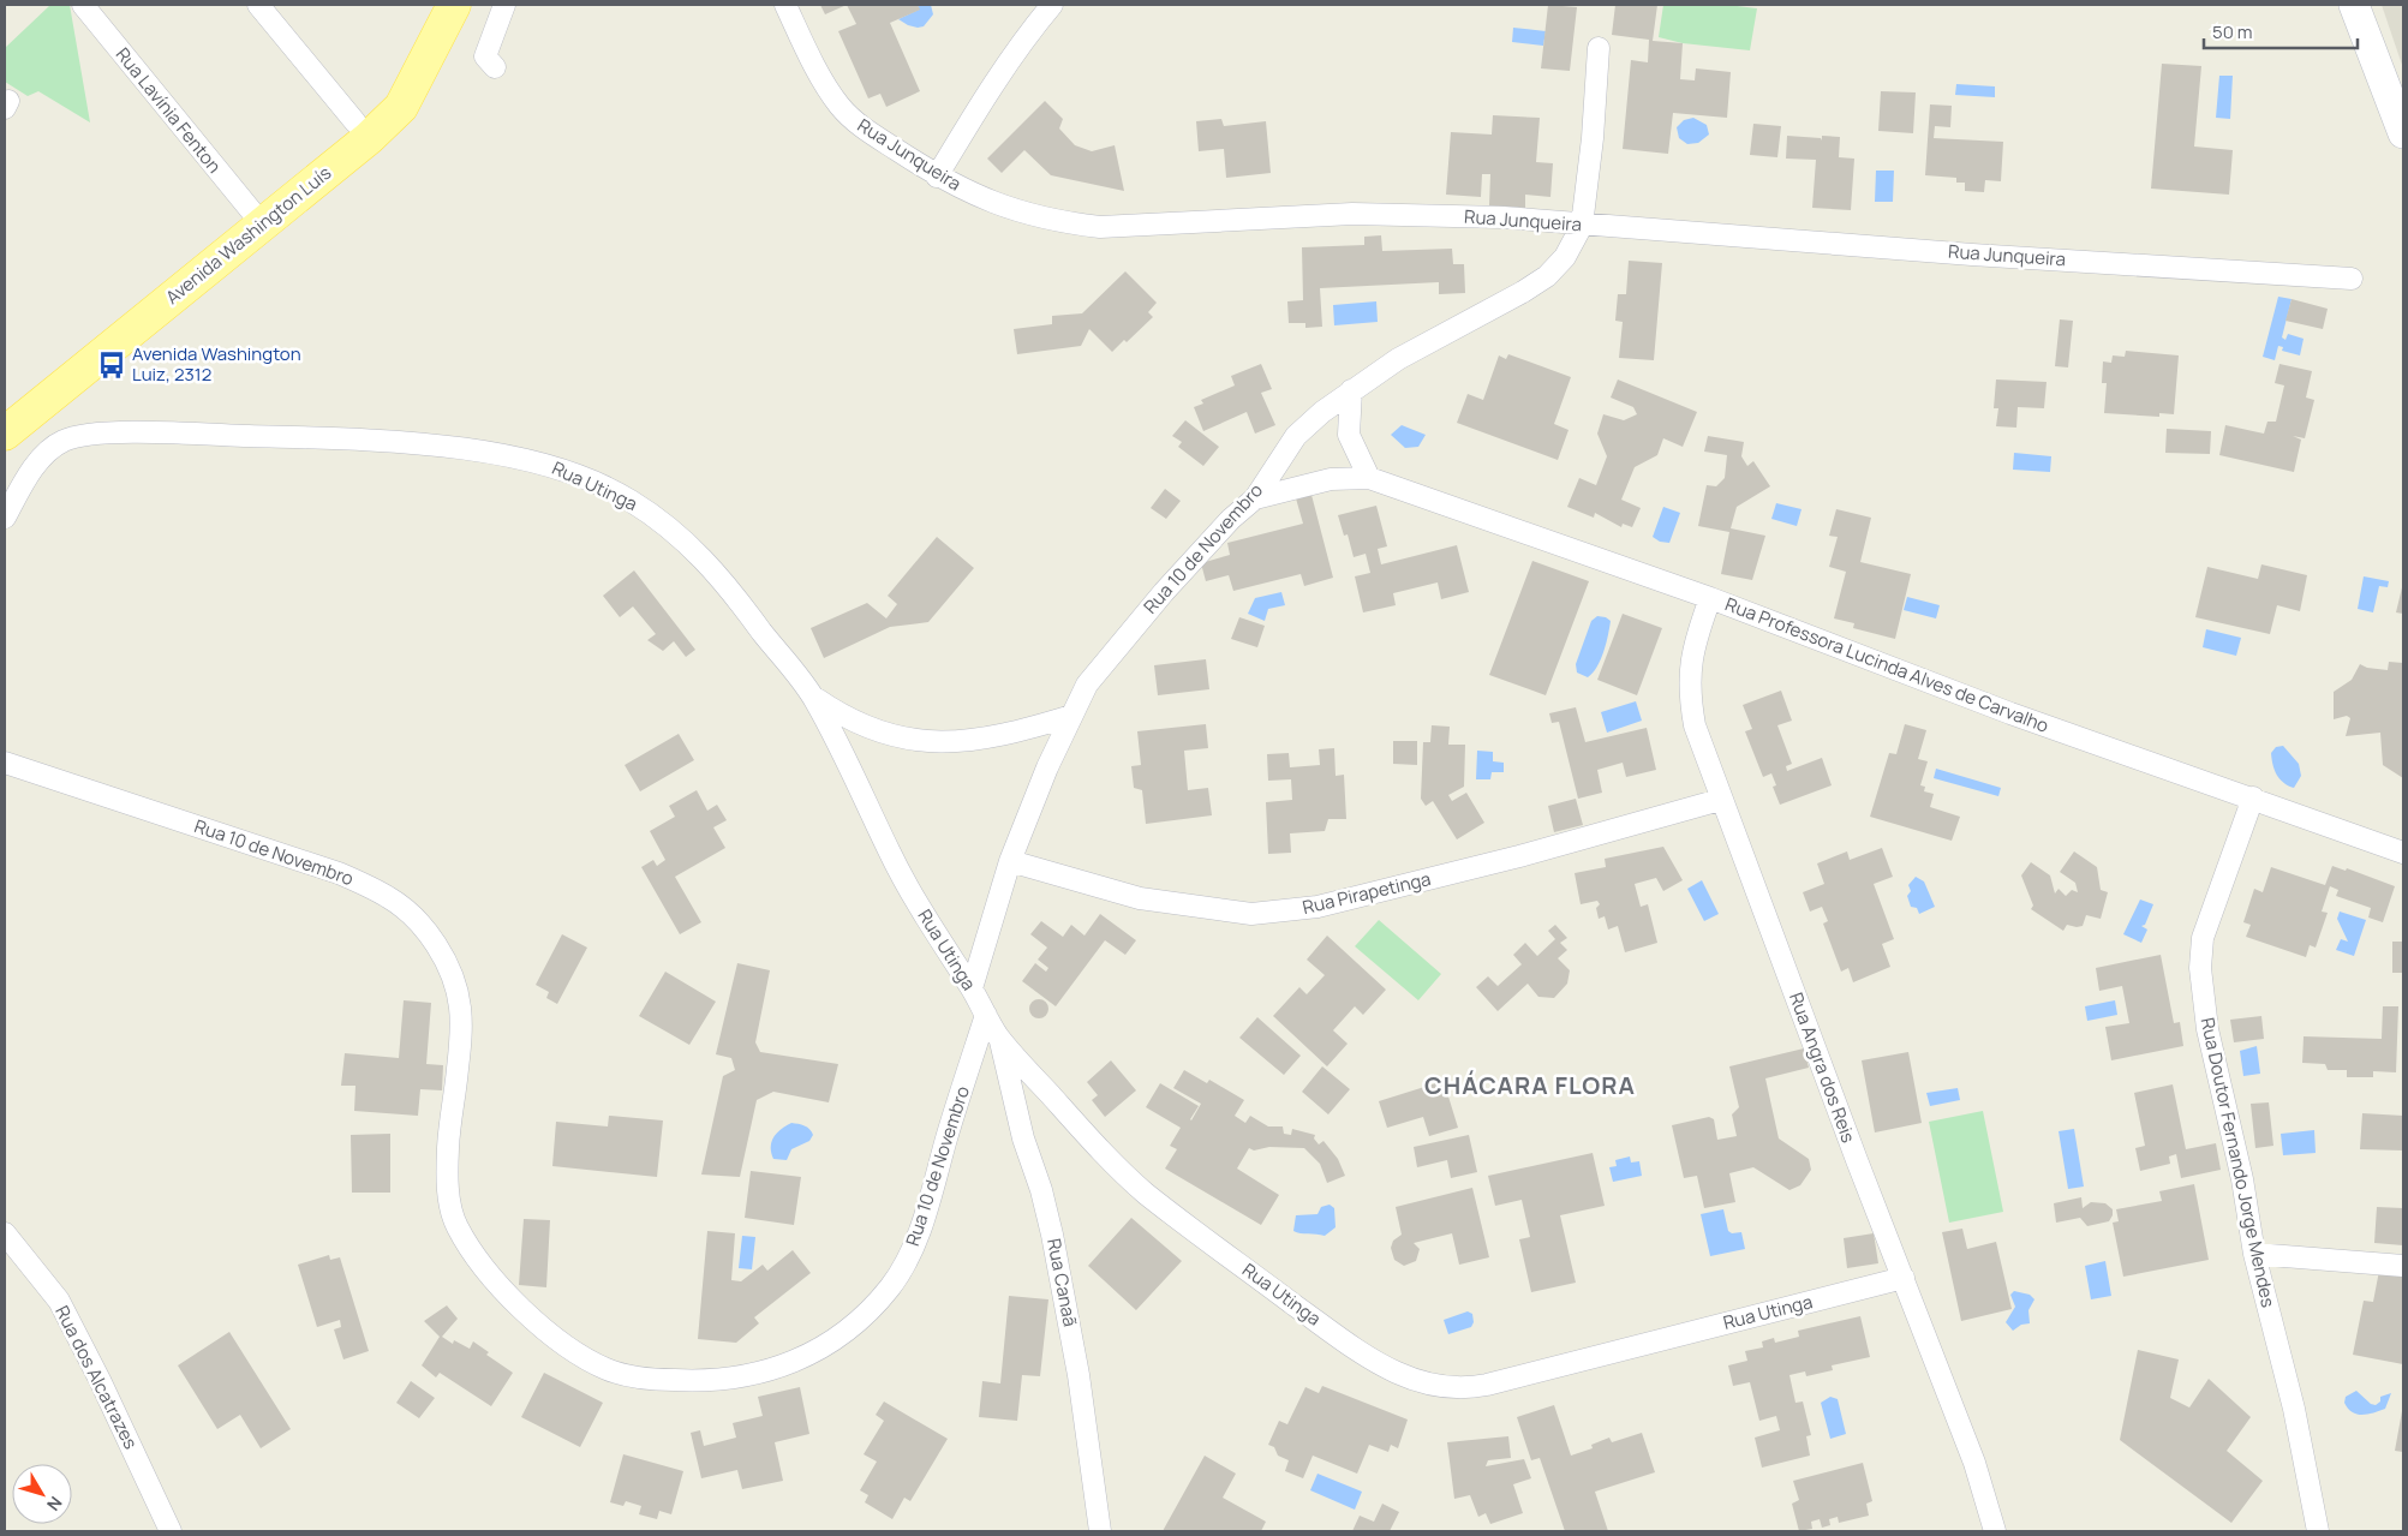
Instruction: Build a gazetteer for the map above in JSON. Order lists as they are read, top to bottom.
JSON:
{
  "streets": {
    "main road": ["Avenida Washington Luís"],
    "street": [
      "Rua Lavínia Fenton",
      "Rua Junqueira",
      "Rua Utinga",
      "Rua 10 de Novembro",
      "Rua Professora Lucinda Alves de Carvalho",
      "Rua Pirapetinga",
      "Rua Angra dos Reis",
      "Rua Doutor Fernando Jorge Mendes",
      "Rua Canaã",
      "Rua dos Alcatrazes"
    ]
  },
  "crossings": [
    ["Rua Junqueira", "Rua 10 de Novembro"],
    ["Rua Utinga", "Rua 10 de Novembro"],
    ["Rua Utinga", "Rua Angra dos Reis"],
    ["Rua Utinga", "Rua Canaã"],
    ["Rua 10 de Novembro", "Rua Professora Lucinda Alves de Carvalho"],
    ["Rua 10 de Novembro", "Rua Pirapetinga"],
    ["Rua Professora Lucinda Alves de Carvalho", "Rua Angra dos Reis"],
    ["Rua Professora Lucinda Alves de Carvalho", "Rua Doutor Fernando Jorge Mendes"],
    ["Rua Pirapetinga", "Rua Angra dos Reis"]
  ],
  "districts": ["CHÁCARA FLORA"],
  "places": {
    "bus stop": ["Avenida Washington Luiz, 2312"]
  },
  "scale_bar": "50 m",
  "north": "bottom right"
}
